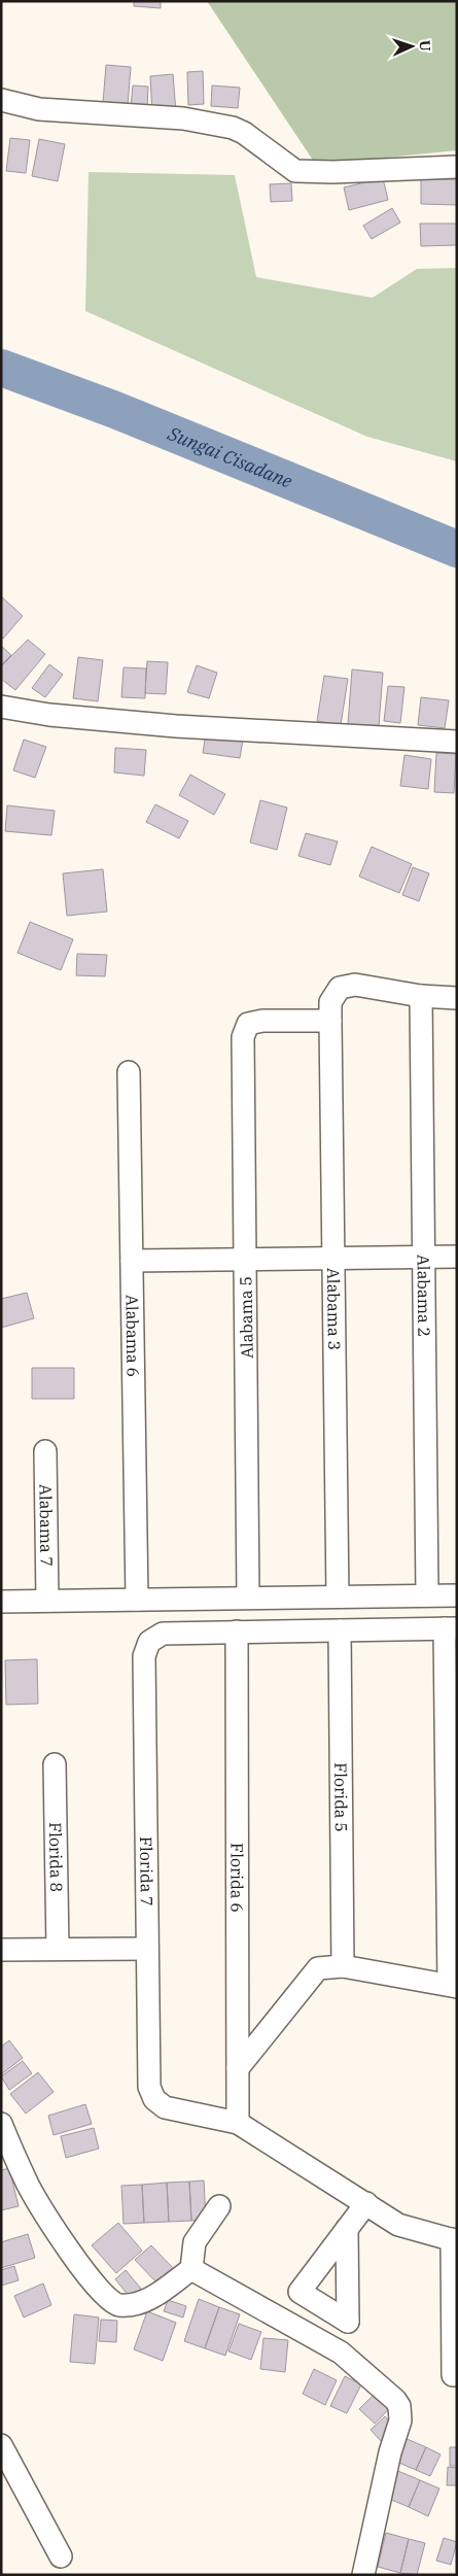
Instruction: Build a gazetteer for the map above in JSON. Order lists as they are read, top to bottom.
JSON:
{
  "streets": {
    "street": [
      "Alabama 2",
      "Alabama 3",
      "Alabama 5",
      "Alabama 6",
      "Alabama 7",
      "Florida 5",
      "Florida 8",
      "Florida 7",
      "Florida 6"
    ]
  },
  "crossings": [
    ["Alabama 2", "Alabama 3"],
    ["Alabama 3", "Alabama 5"],
    ["Florida 7", "Florida 6"]
  ],
  "water": ["Sungai Cisadane"],
  "north": "right"
}
